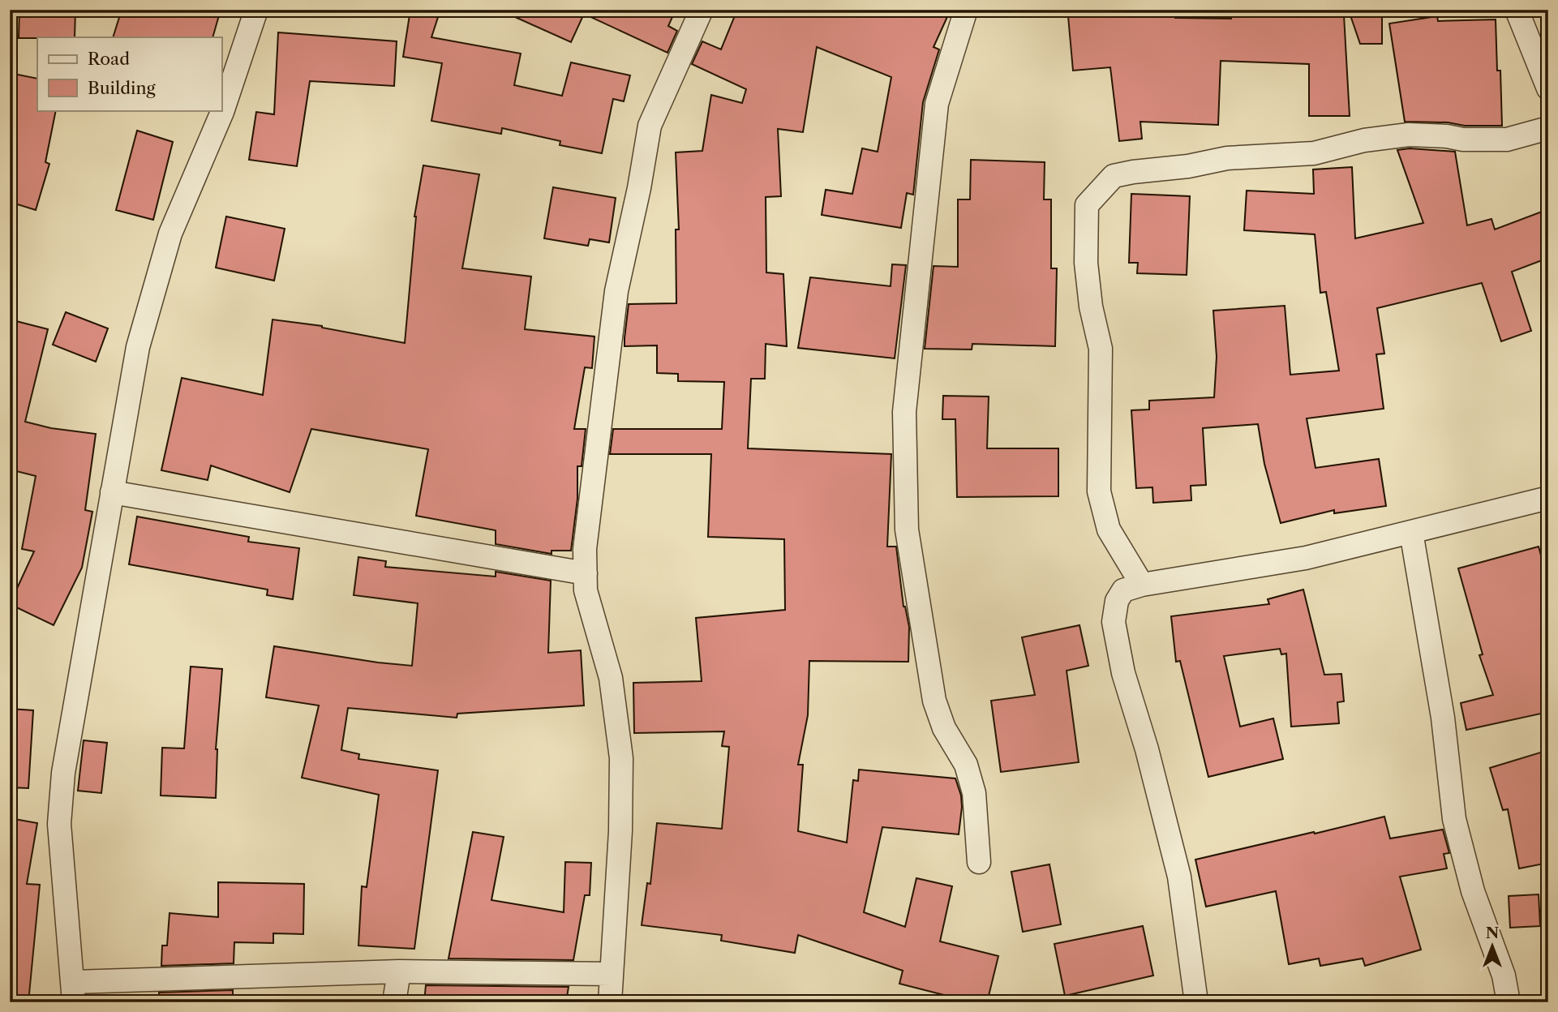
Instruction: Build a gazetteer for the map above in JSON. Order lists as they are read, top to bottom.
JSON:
{
  "legend": ["Road", "Building"],
  "north": "top"
}
